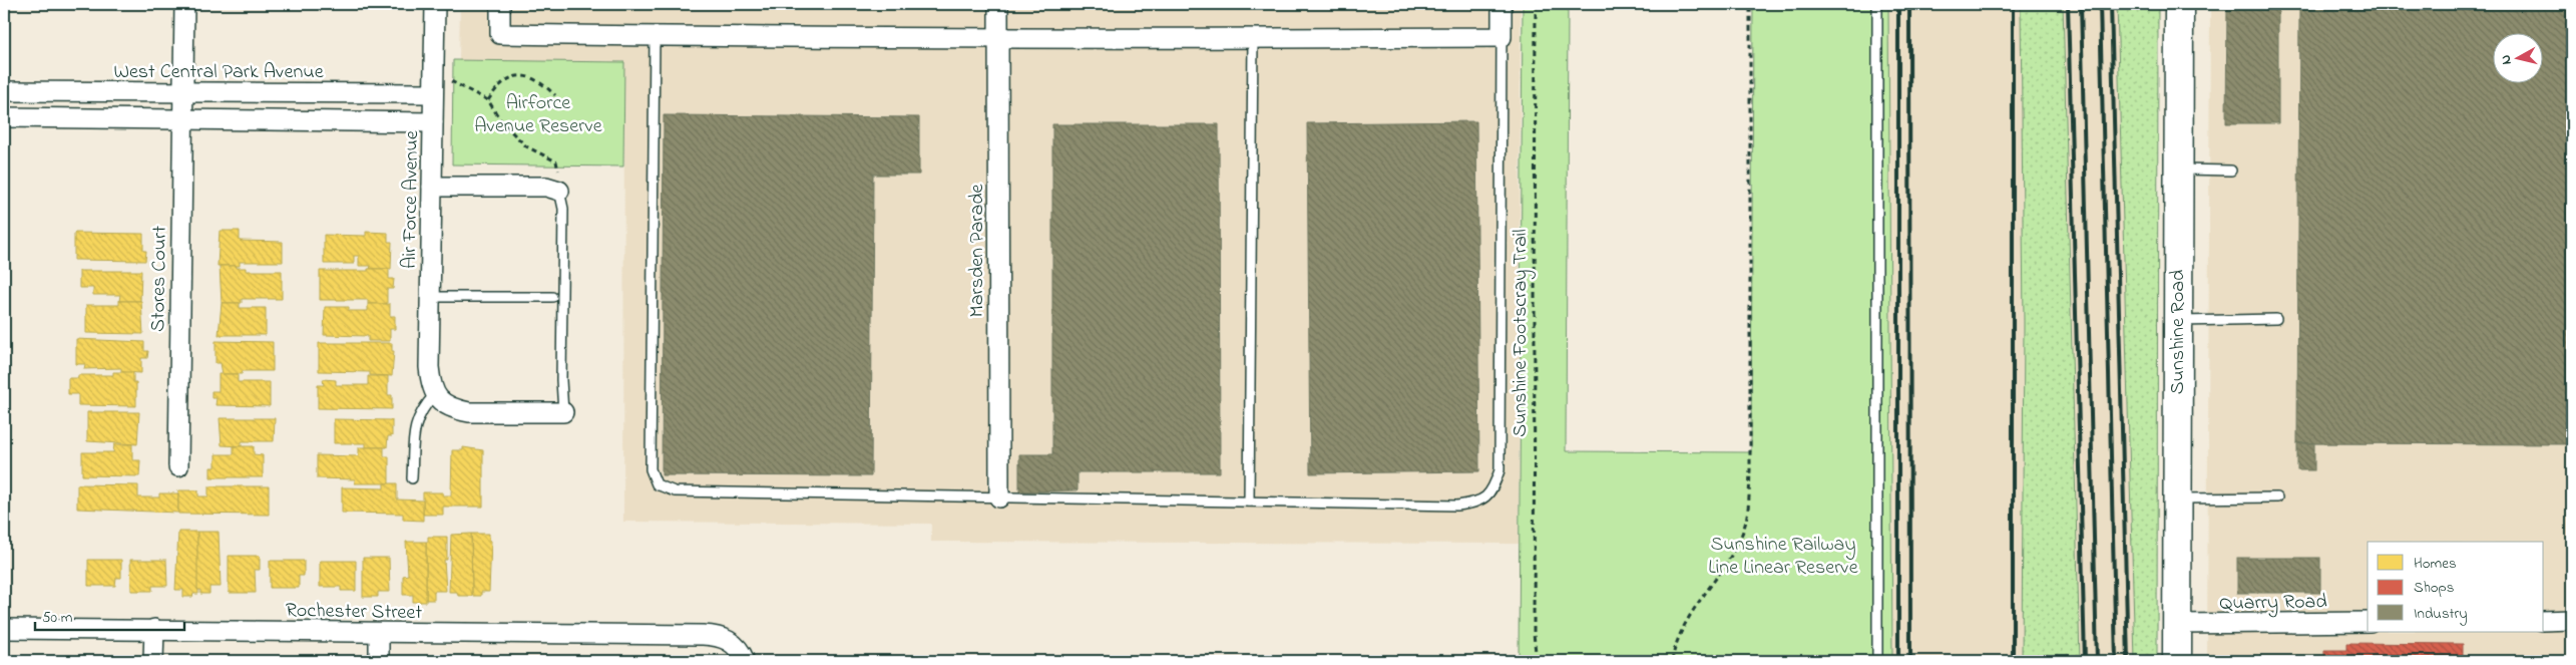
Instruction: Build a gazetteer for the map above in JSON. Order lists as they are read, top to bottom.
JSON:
{
  "streets": {
    "main road": ["Sunshine Road"],
    "street": [
      "West Central Park Avenue",
      "Air Force Avenue",
      "Marsden Parade",
      "Stores Court",
      "Quarry Road",
      "Rochester Street"
    ],
    "path": ["Sunshine Footscray Trail"]
  },
  "crossings": [
    ["West Central Park Avenue", "Air Force Avenue"],
    ["West Central Park Avenue", "Stores Court"],
    ["Sunshine Road", "Quarry Road"]
  ],
  "parks": ["Airforce Avenue Reserve", "Sunshine Railway Line Linear Reserve"],
  "legend": ["Homes", "Shops", "Industry"],
  "scale_bar": "50 m",
  "north": "left"
}
